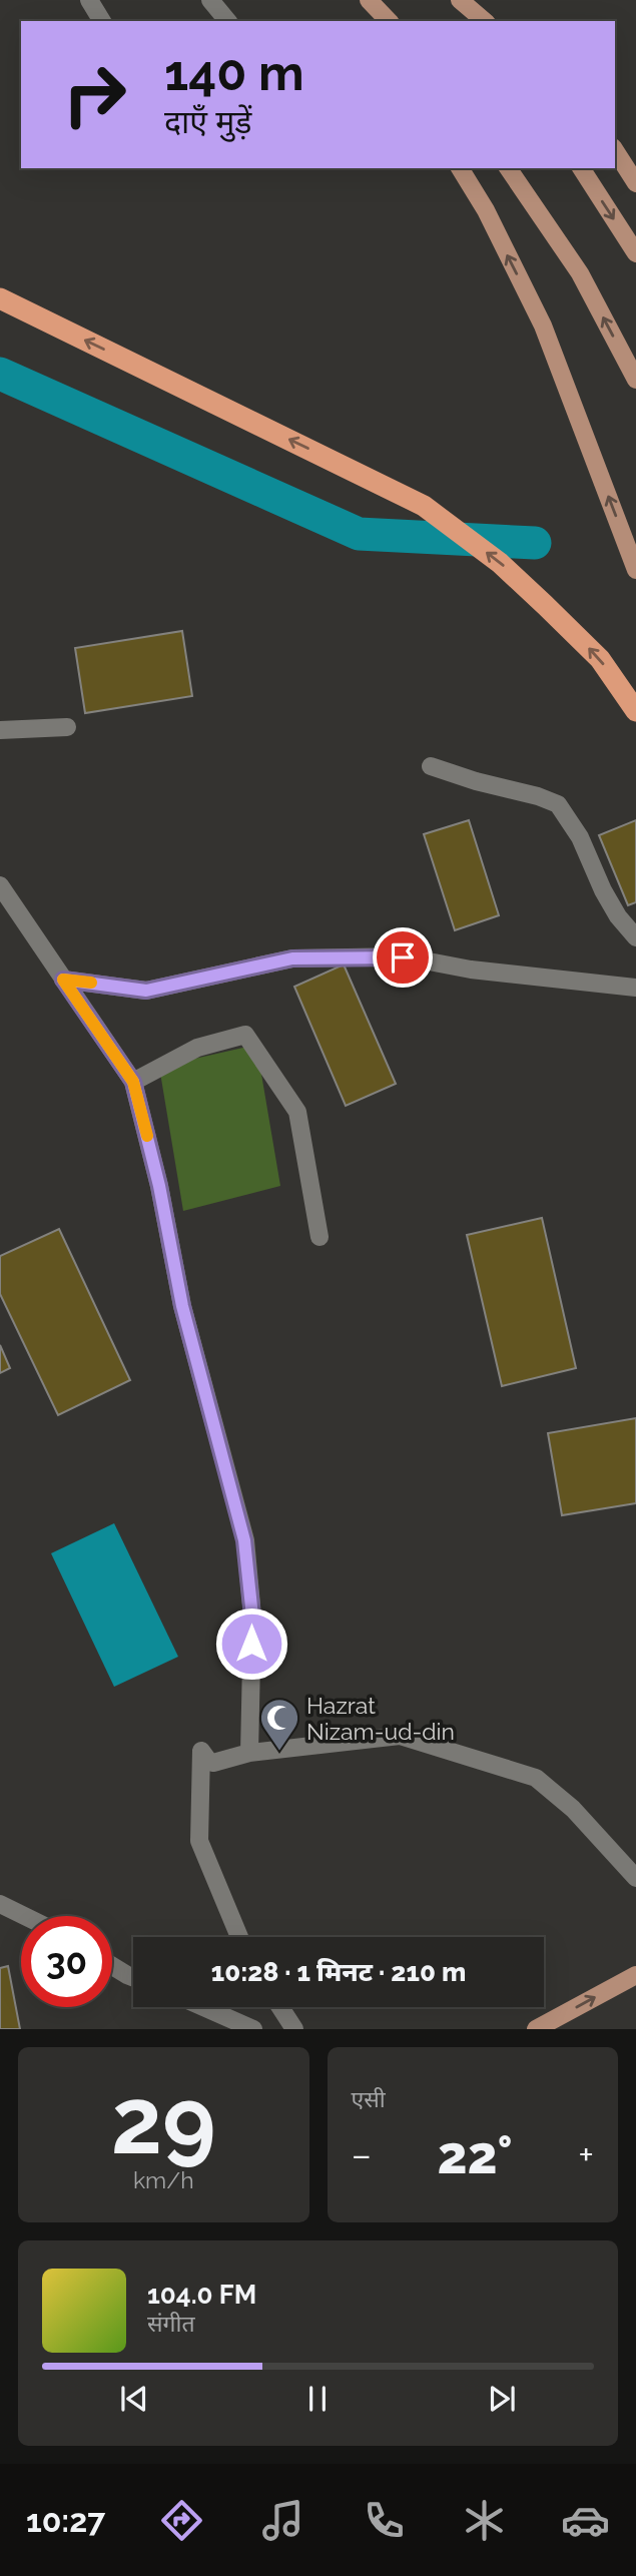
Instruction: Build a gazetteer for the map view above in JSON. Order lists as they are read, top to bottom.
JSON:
{
  "places": {
    "mosque": ["Hazrat Nizam-ud-din"]
  },
  "page": {
    "turn": ["140 m", "दाएँ मुड़ें"],
    "limit": "30",
    "trip": "10:28 · 1 मिनट · 210 m",
    "tile": [
      ["29", "km/h"],
      "एसी"
    ],
    "heat": ["−", "22°", "+"],
    "song": ["104.0 FM", "संगीत"],
    "tabs": "10:27"
  }
}
